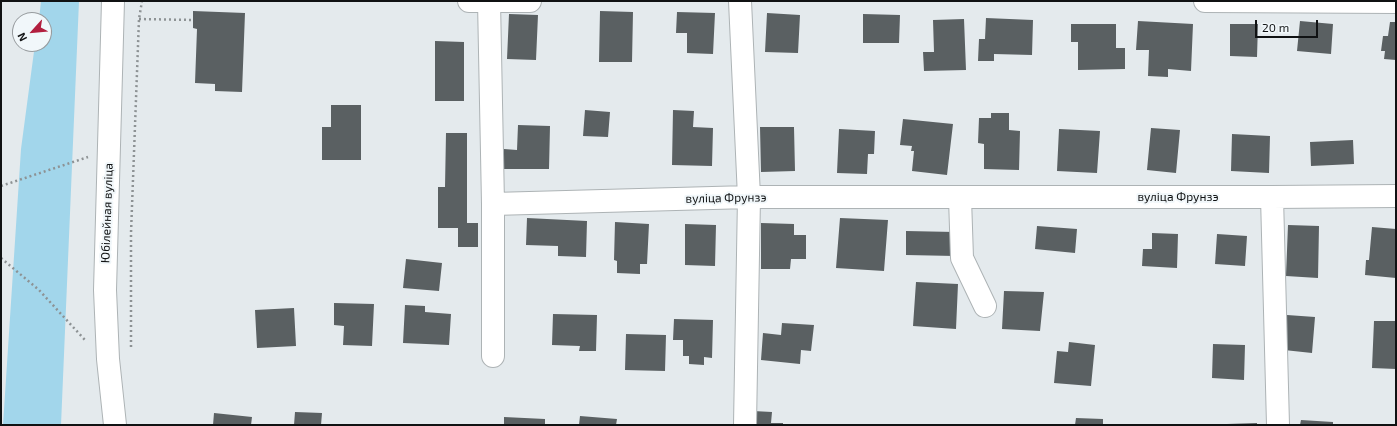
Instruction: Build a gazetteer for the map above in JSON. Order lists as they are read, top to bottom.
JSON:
{
  "streets": {
    "street": ["вуліца Фрунзэ", "Юбілейная вуліца"]
  },
  "scale_bar": "20 m",
  "north": "bottom left"
}
